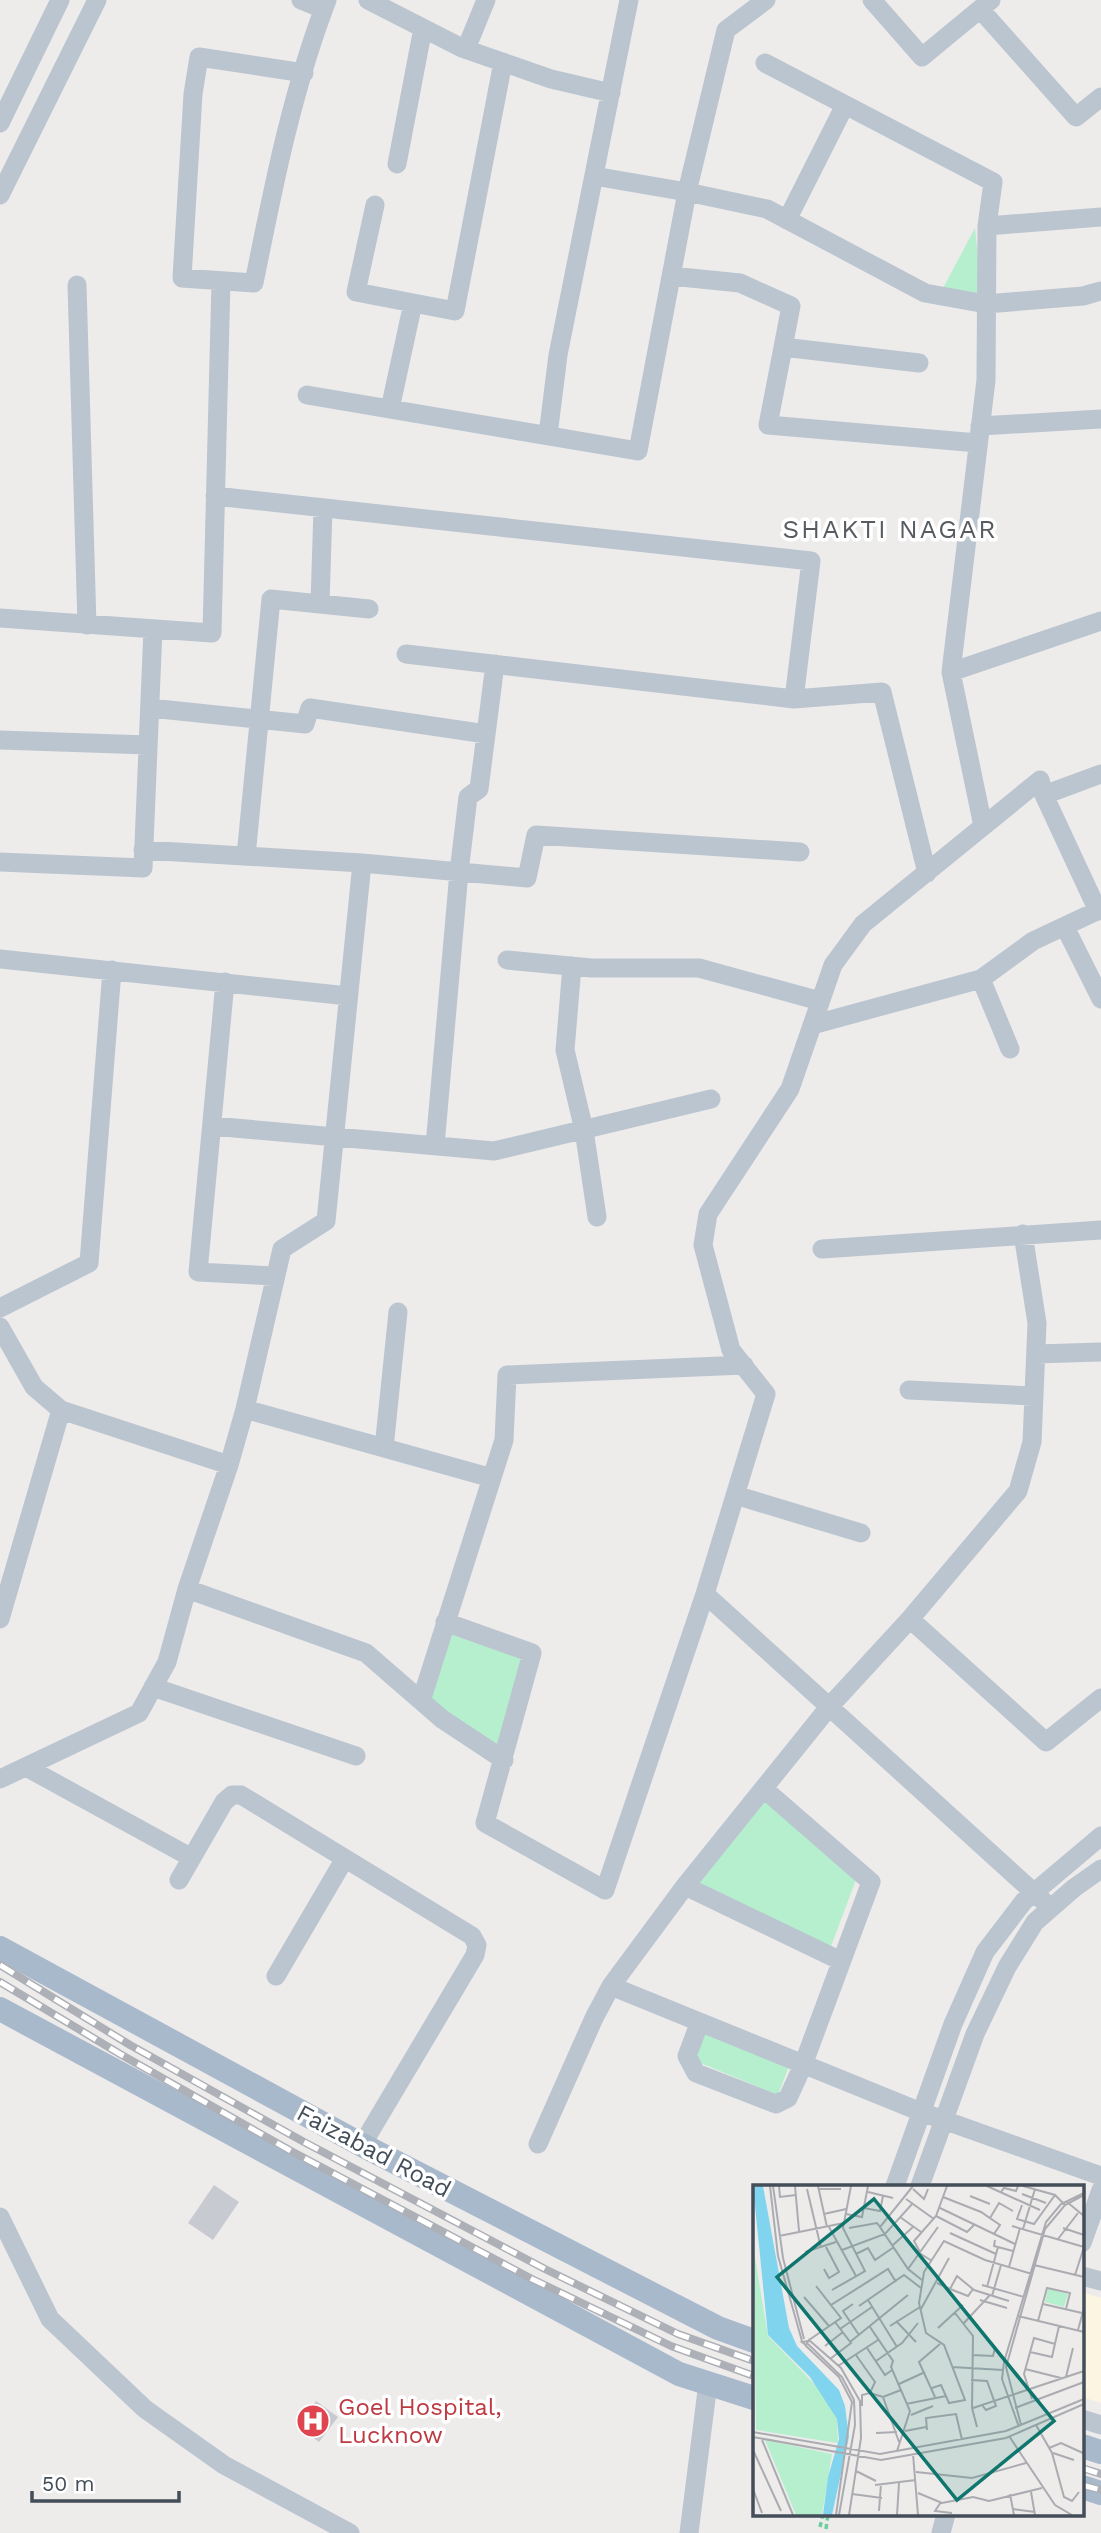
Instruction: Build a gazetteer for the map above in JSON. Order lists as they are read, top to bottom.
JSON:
{
  "streets": {
    "main road": ["Faizabad Road"]
  },
  "districts": ["SHAKTI NAGAR"],
  "places": {
    "hospital": ["Goel Hospital, Lucknow"]
  },
  "scale_bar": "50 m"
}
